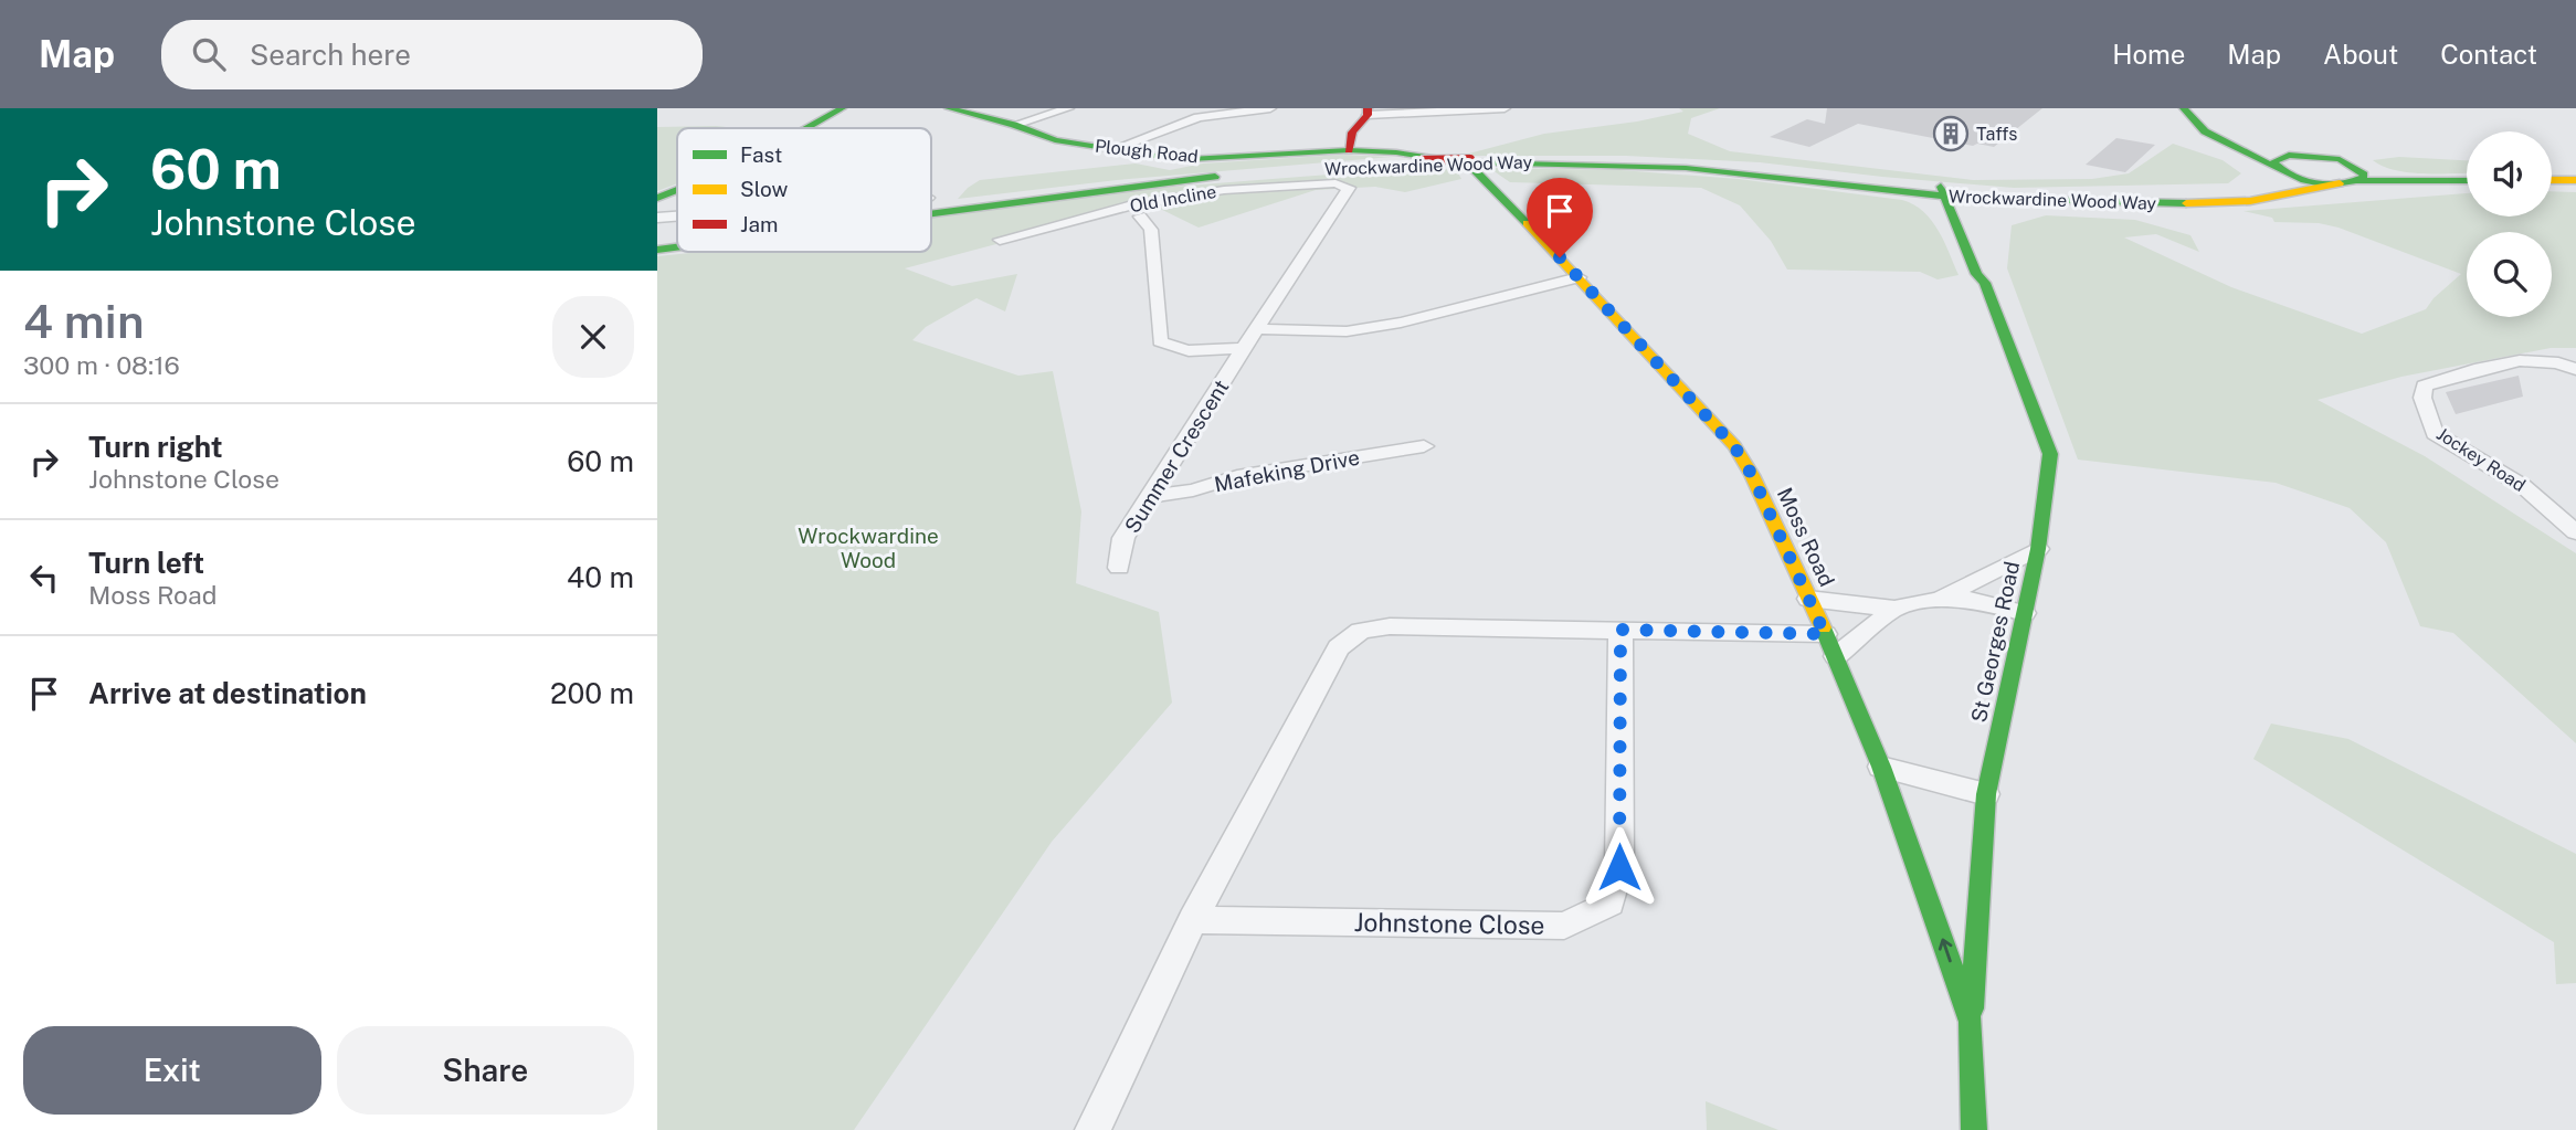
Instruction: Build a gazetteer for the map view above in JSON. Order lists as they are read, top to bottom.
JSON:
{
  "streets": {
    "street": [
      "Plough Road",
      "Wrockwardine Wood Way",
      "Old Incline",
      "Summer Crescent",
      "Jockey Road",
      "Mafeking Drive",
      "Moss Road",
      "St Georges Road",
      "Johnstone Close"
    ]
  },
  "crossings": [
    ["Plough Road", "Moss Road"],
    ["Wrockwardine Wood Way", "St Georges Road"],
    ["Old Incline", "Summer Crescent"],
    ["Summer Crescent", "Mafeking Drive"],
    ["Moss Road", "St Georges Road"]
  ],
  "parks": ["Wrockwardine Wood"],
  "places": {
    "building": ["Taffs"]
  },
  "legend": ["Fast", "Slow", "Jam"],
  "page": {
    "header": "Map",
    "search": "Search here",
    "nav": [
      "Home",
      "Map",
      "About",
      "Contact"
    ],
    "turn": ["60 m", "Johnstone Close"],
    "heading": ["4 min", "300 m · 08:16"],
    "list": [
      {
        "name": "Turn right",
        "note": "Johnstone Close",
        "value": "60 m"
      },
      {
        "name": "Turn left",
        "note": "Moss Road",
        "value": "40 m"
      },
      {
        "name": "Arrive at destination",
        "value": "200 m"
      }
    ],
    "buttons": ["Exit", "Share"]
  }
}
